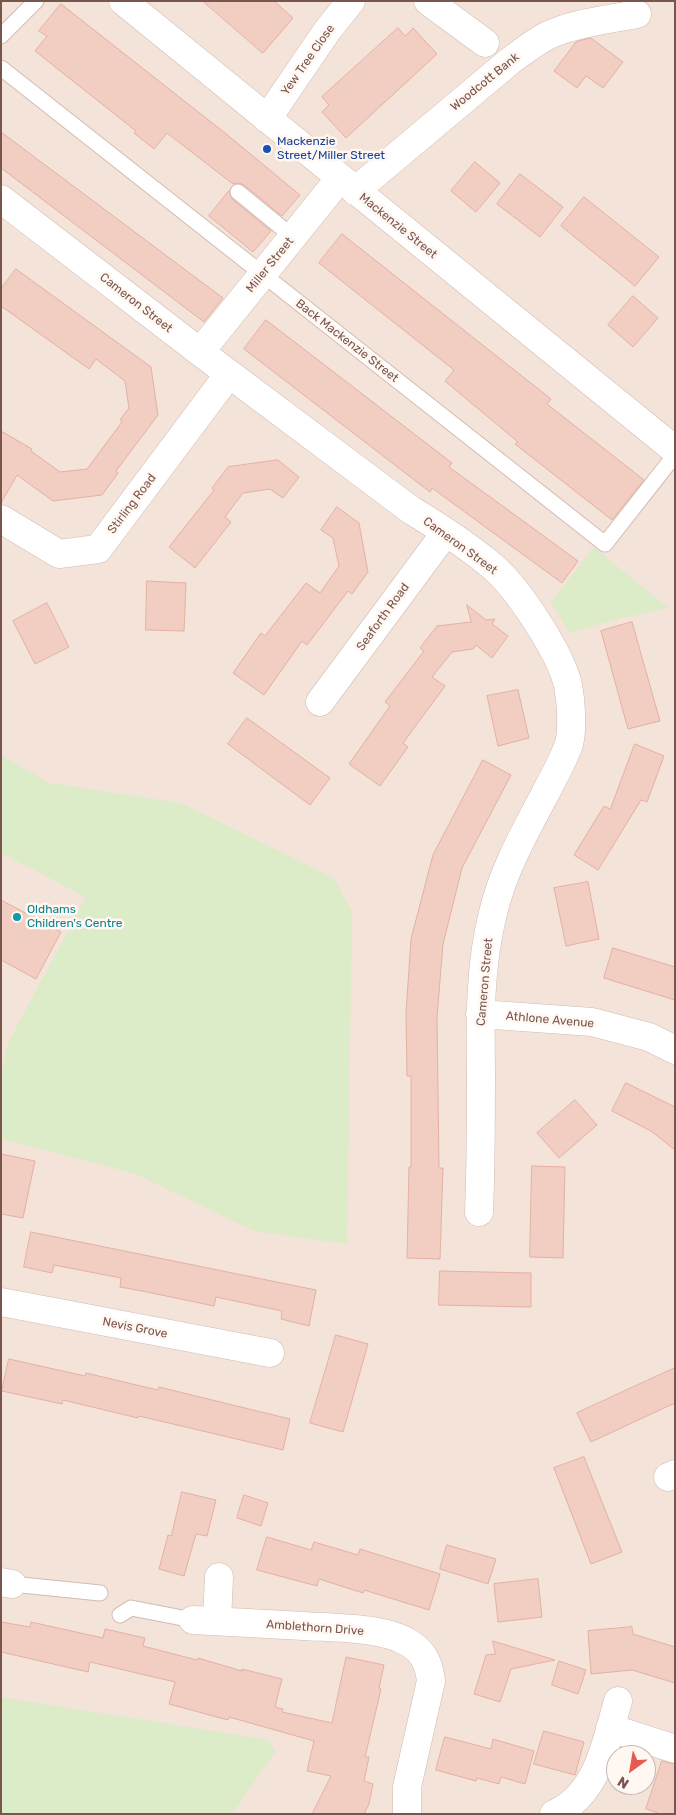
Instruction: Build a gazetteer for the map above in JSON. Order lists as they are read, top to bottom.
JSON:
{
  "streets": {
    "street": [
      "Yew Tree Close",
      "Woodcott Bank",
      "Mackenzie Street",
      "Miller Street",
      "Cameron Street",
      "Stirling Road",
      "Seaforth Road",
      "Athlone Avenue",
      "Nevis Grove",
      "Amblethorn Drive"
    ],
    "lane": ["Back Mackenzie Street"]
  },
  "crossings": [
    ["Yew Tree Close", "Mackenzie Street"],
    ["Woodcott Bank", "Mackenzie Street"],
    ["Woodcott Bank", "Miller Street"],
    ["Mackenzie Street", "Miller Street"],
    ["Miller Street", "Cameron Street"],
    ["Miller Street", "Back Mackenzie Street"],
    ["Cameron Street", "Stirling Road"],
    ["Cameron Street", "Seaforth Road"],
    ["Cameron Street", "Athlone Avenue"]
  ],
  "places": ["Mackenzie Street/Miller Street", "Oldhams Children's Centre"],
  "north": "bottom left"
}
